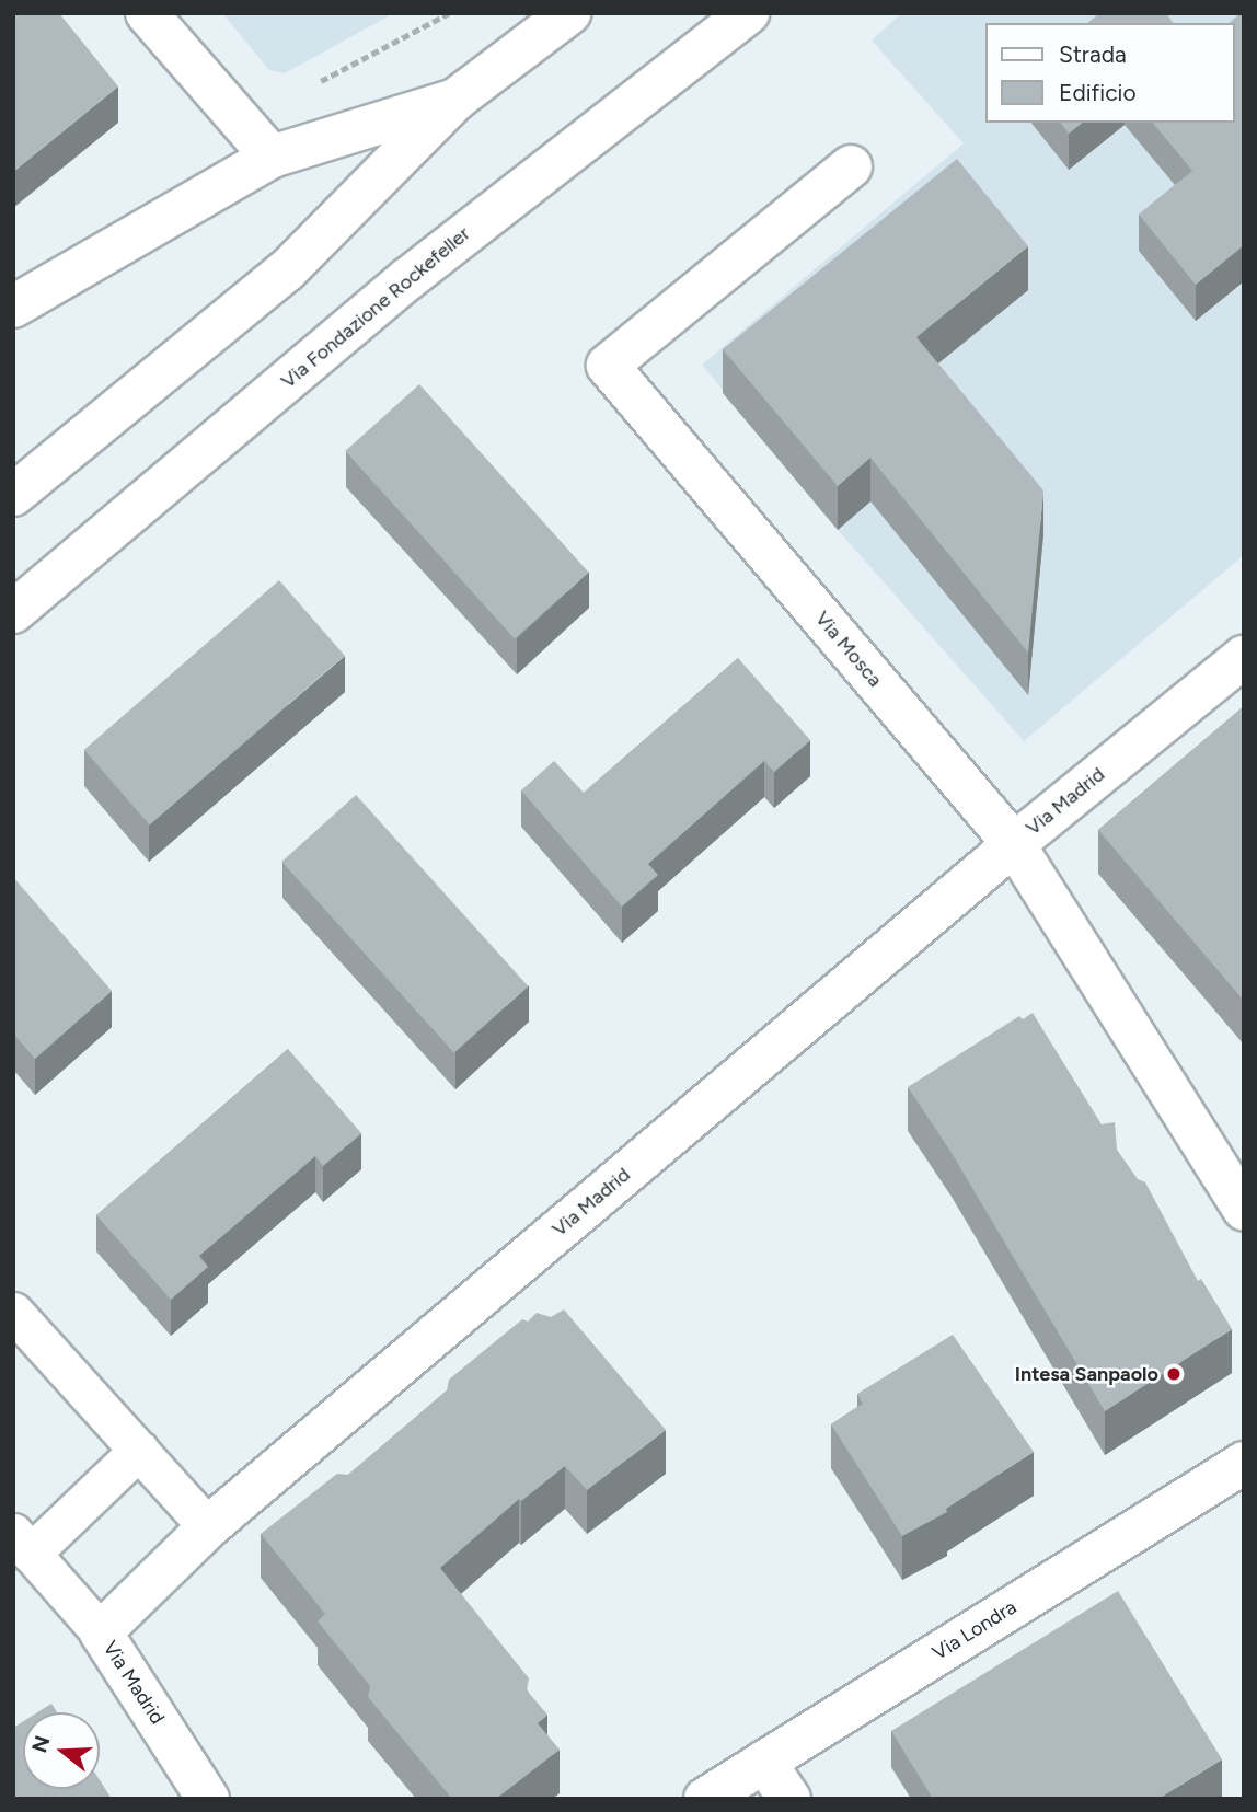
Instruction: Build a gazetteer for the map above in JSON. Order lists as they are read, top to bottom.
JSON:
{
  "streets": {
    "street": [
      "Via Fondazione Rockefeller",
      "Via Mosca",
      "Via Madrid",
      "Via Londra"
    ]
  },
  "crossings": [
    ["Via Mosca", "Via Madrid"]
  ],
  "places": ["Intesa Sanpaolo"],
  "legend": ["Strada", "Edificio"],
  "north": "left"
}
